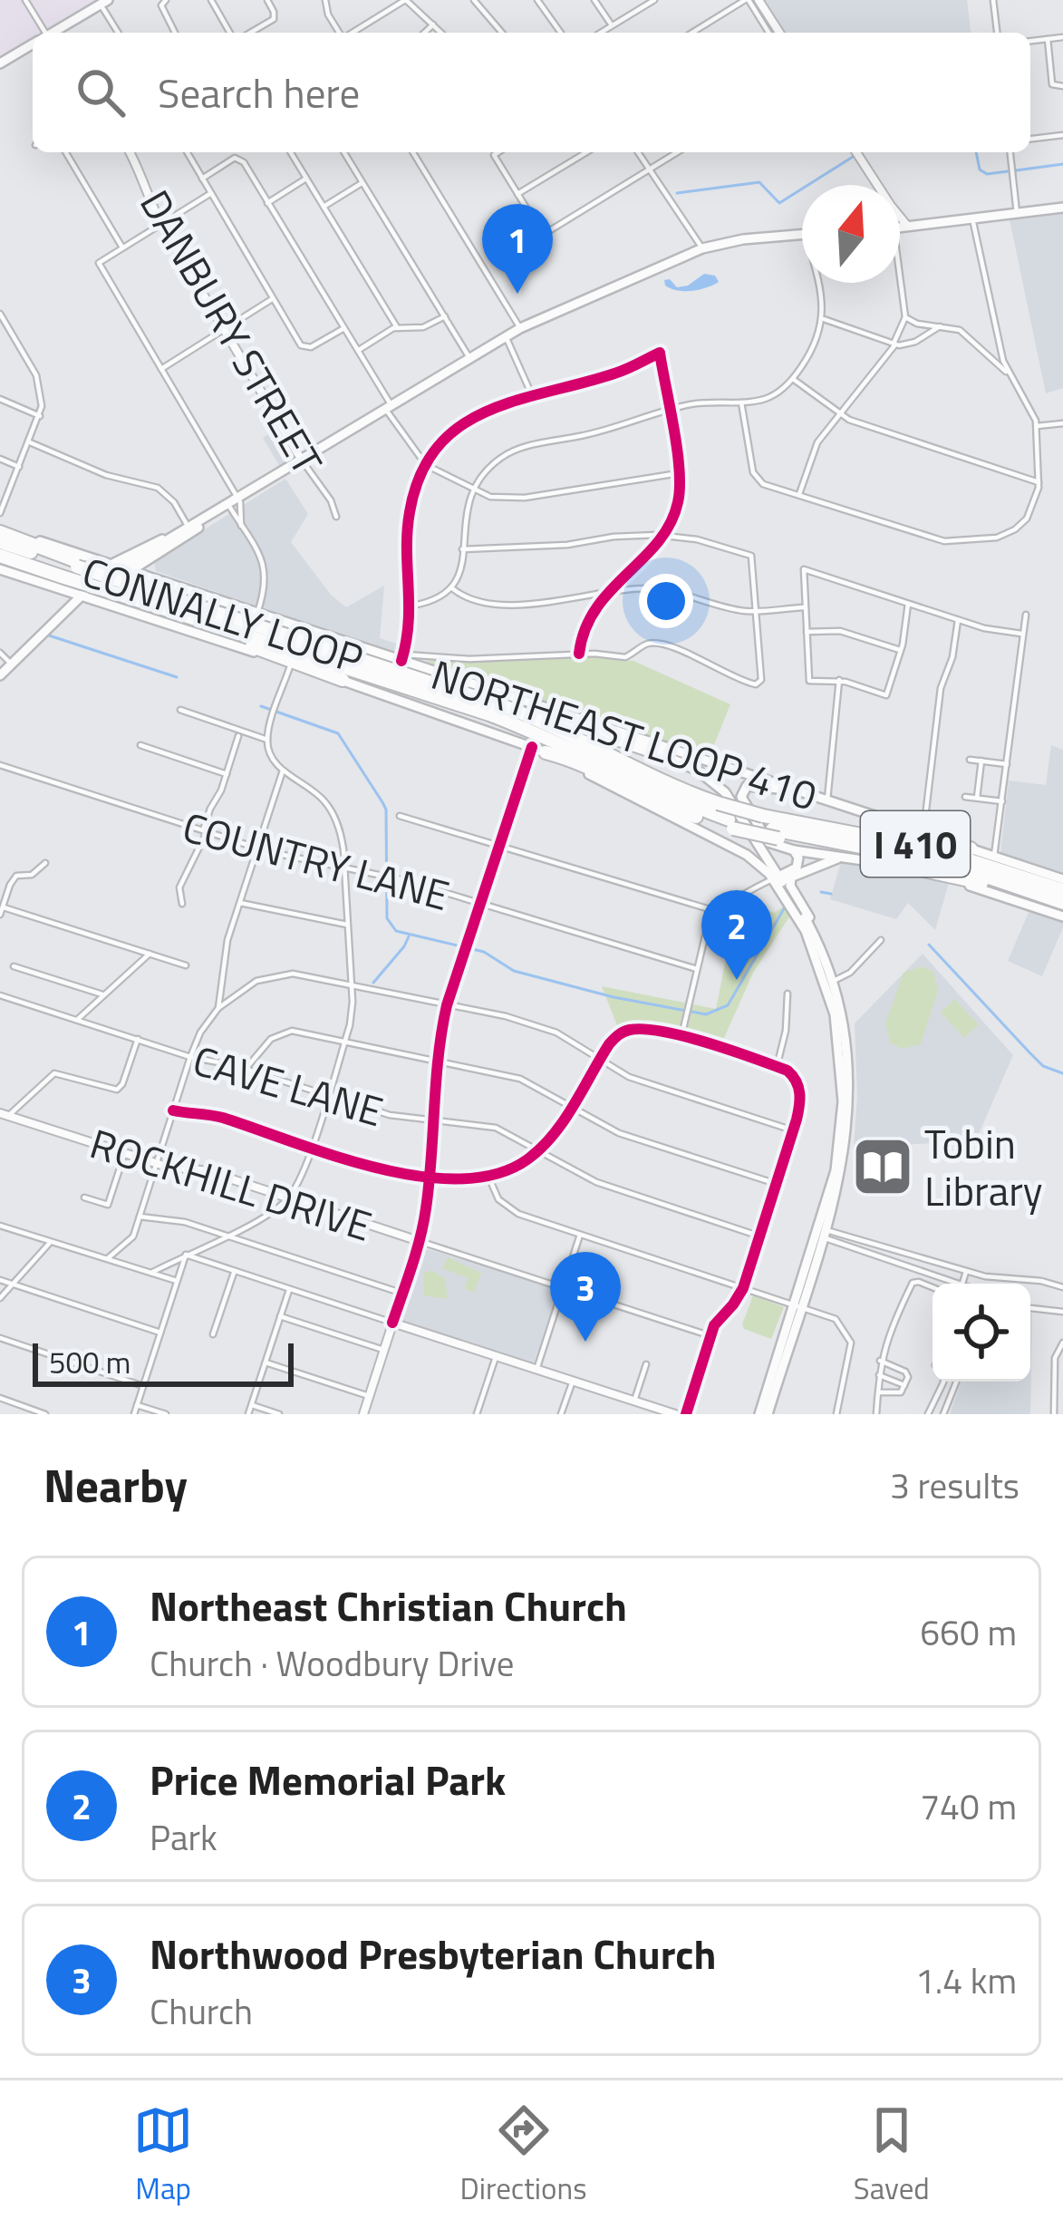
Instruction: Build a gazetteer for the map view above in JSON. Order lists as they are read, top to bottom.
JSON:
{
  "streets": {
    "highway": ["CONNALLY LOOP", "I 410"],
    "main road": ["NORTHEAST LOOP 410"],
    "street": [
      "DANBURY STREET",
      "COUNTRY LANE",
      "CAVE LANE",
      "ROCKHILL DRIVE"
    ]
  },
  "crossings": [
    ["CONNALLY LOOP", "NORTHEAST LOOP 410"],
    ["CONNALLY LOOP", "I 410"]
  ],
  "places": {
    "library": ["Tobin Library"]
  },
  "scale_bar": "500 m",
  "north": "top",
  "page": {
    "search": "Search here",
    "pins": ["1", "2", "3"],
    "scale": "500 m",
    "heading": ["Nearby", "3 results"],
    "list": [
      {
        "mark": "1",
        "name": "Northeast Christian Church",
        "note": "Church · Woodbury Drive",
        "value": "660 m"
      },
      {
        "mark": "2",
        "name": "Price Memorial Park",
        "note": "Park",
        "value": "740 m"
      },
      {
        "mark": "3",
        "name": "Northwood Presbyterian Church",
        "note": "Church",
        "value": "1.4 km"
      }
    ],
    "nav": ["Map", "Directions", "Saved"]
  }
}
